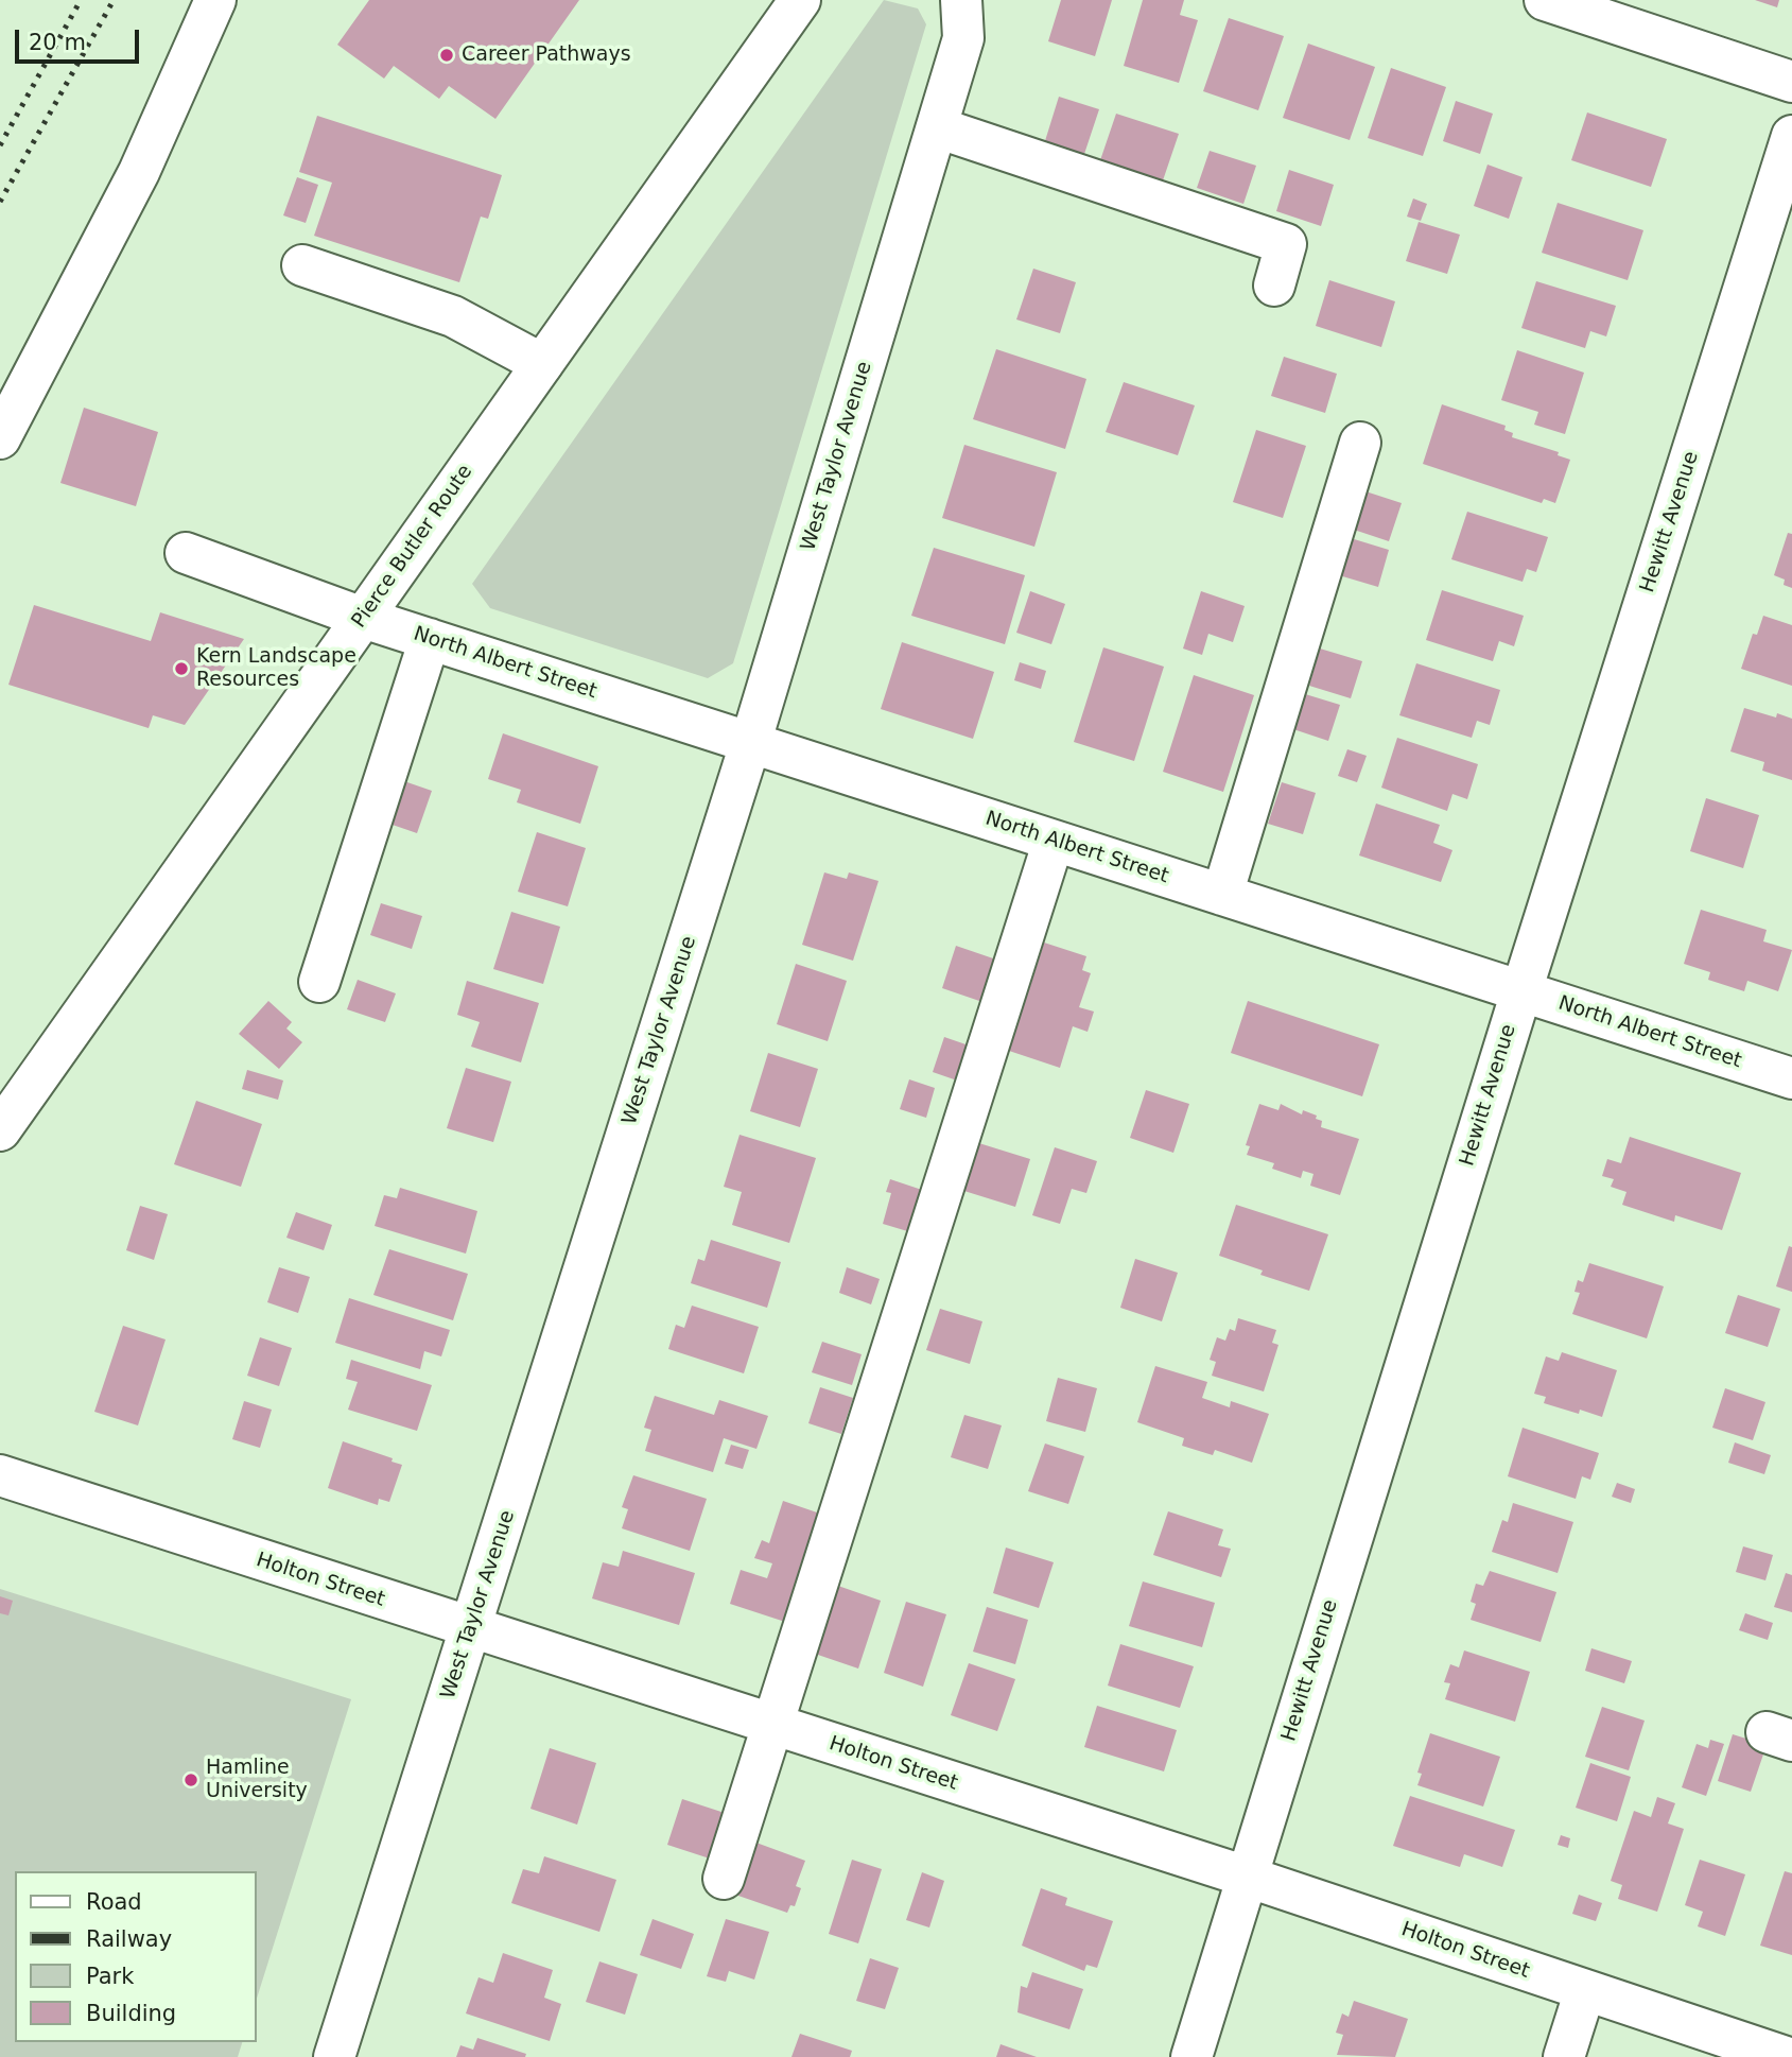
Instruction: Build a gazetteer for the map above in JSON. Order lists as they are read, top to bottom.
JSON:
{
  "streets": {
    "street": [
      "West Taylor Avenue",
      "Hewitt Avenue",
      "Pierce Butler Route",
      "North Albert Street",
      "Holton Street"
    ]
  },
  "crossings": [
    ["West Taylor Avenue", "North Albert Street"],
    ["West Taylor Avenue", "Holton Street"],
    ["Hewitt Avenue", "North Albert Street"],
    ["Hewitt Avenue", "Holton Street"],
    ["Pierce Butler Route", "North Albert Street"]
  ],
  "places": ["Career Pathways", "Kern Landscape Resources", "Hamline University"],
  "legend": [
    "Road",
    "Railway",
    "Park",
    "Building"
  ],
  "scale_bar": "20 m"
}
